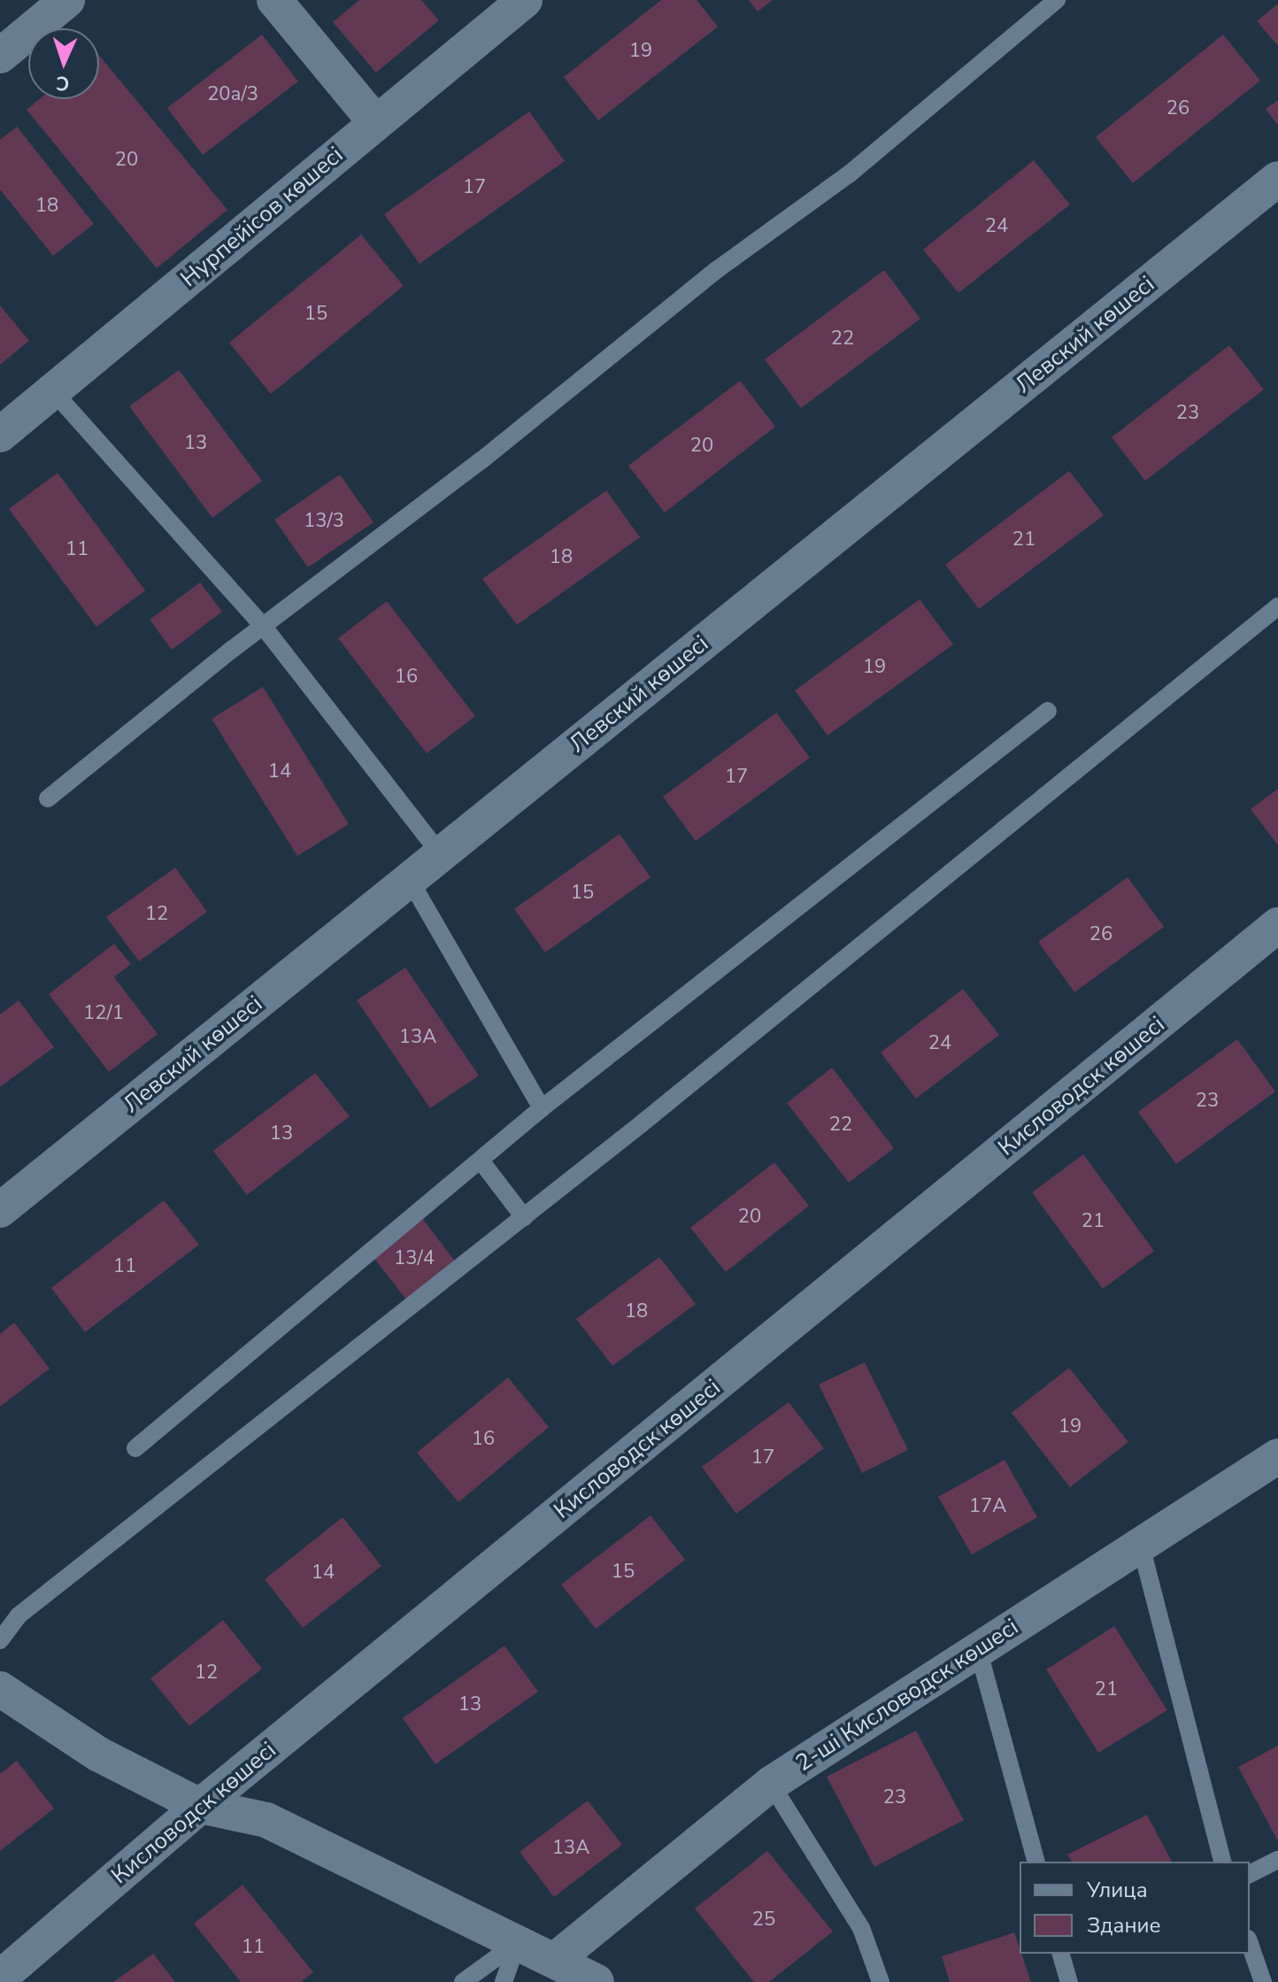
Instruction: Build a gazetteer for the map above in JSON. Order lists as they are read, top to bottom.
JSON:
{
  "streets": {
    "street": [
      "Нурпейісов көшесі",
      "Левский көшесі",
      "Кисловодск көшесі",
      "2-ші Кисловодск көшесі"
    ]
  },
  "house_numbers": [
    "19",
    "20а/3",
    "26",
    "20",
    "17",
    "18",
    "24",
    "15",
    "22",
    "23",
    "13",
    "20",
    "13/3",
    "21",
    "11",
    "18",
    "19",
    "16",
    "14",
    "17",
    "15",
    "12",
    "26",
    "12/1",
    "13А",
    "24",
    "23",
    "22",
    "13",
    "20",
    "21",
    "13/4",
    "11",
    "18",
    "19",
    "16",
    "17",
    "17А",
    "15",
    "14",
    "12",
    "21",
    "13",
    "23",
    "13А",
    "25",
    "11"
  ],
  "legend": ["Улица", "Здание"],
  "north": "bottom"
}
